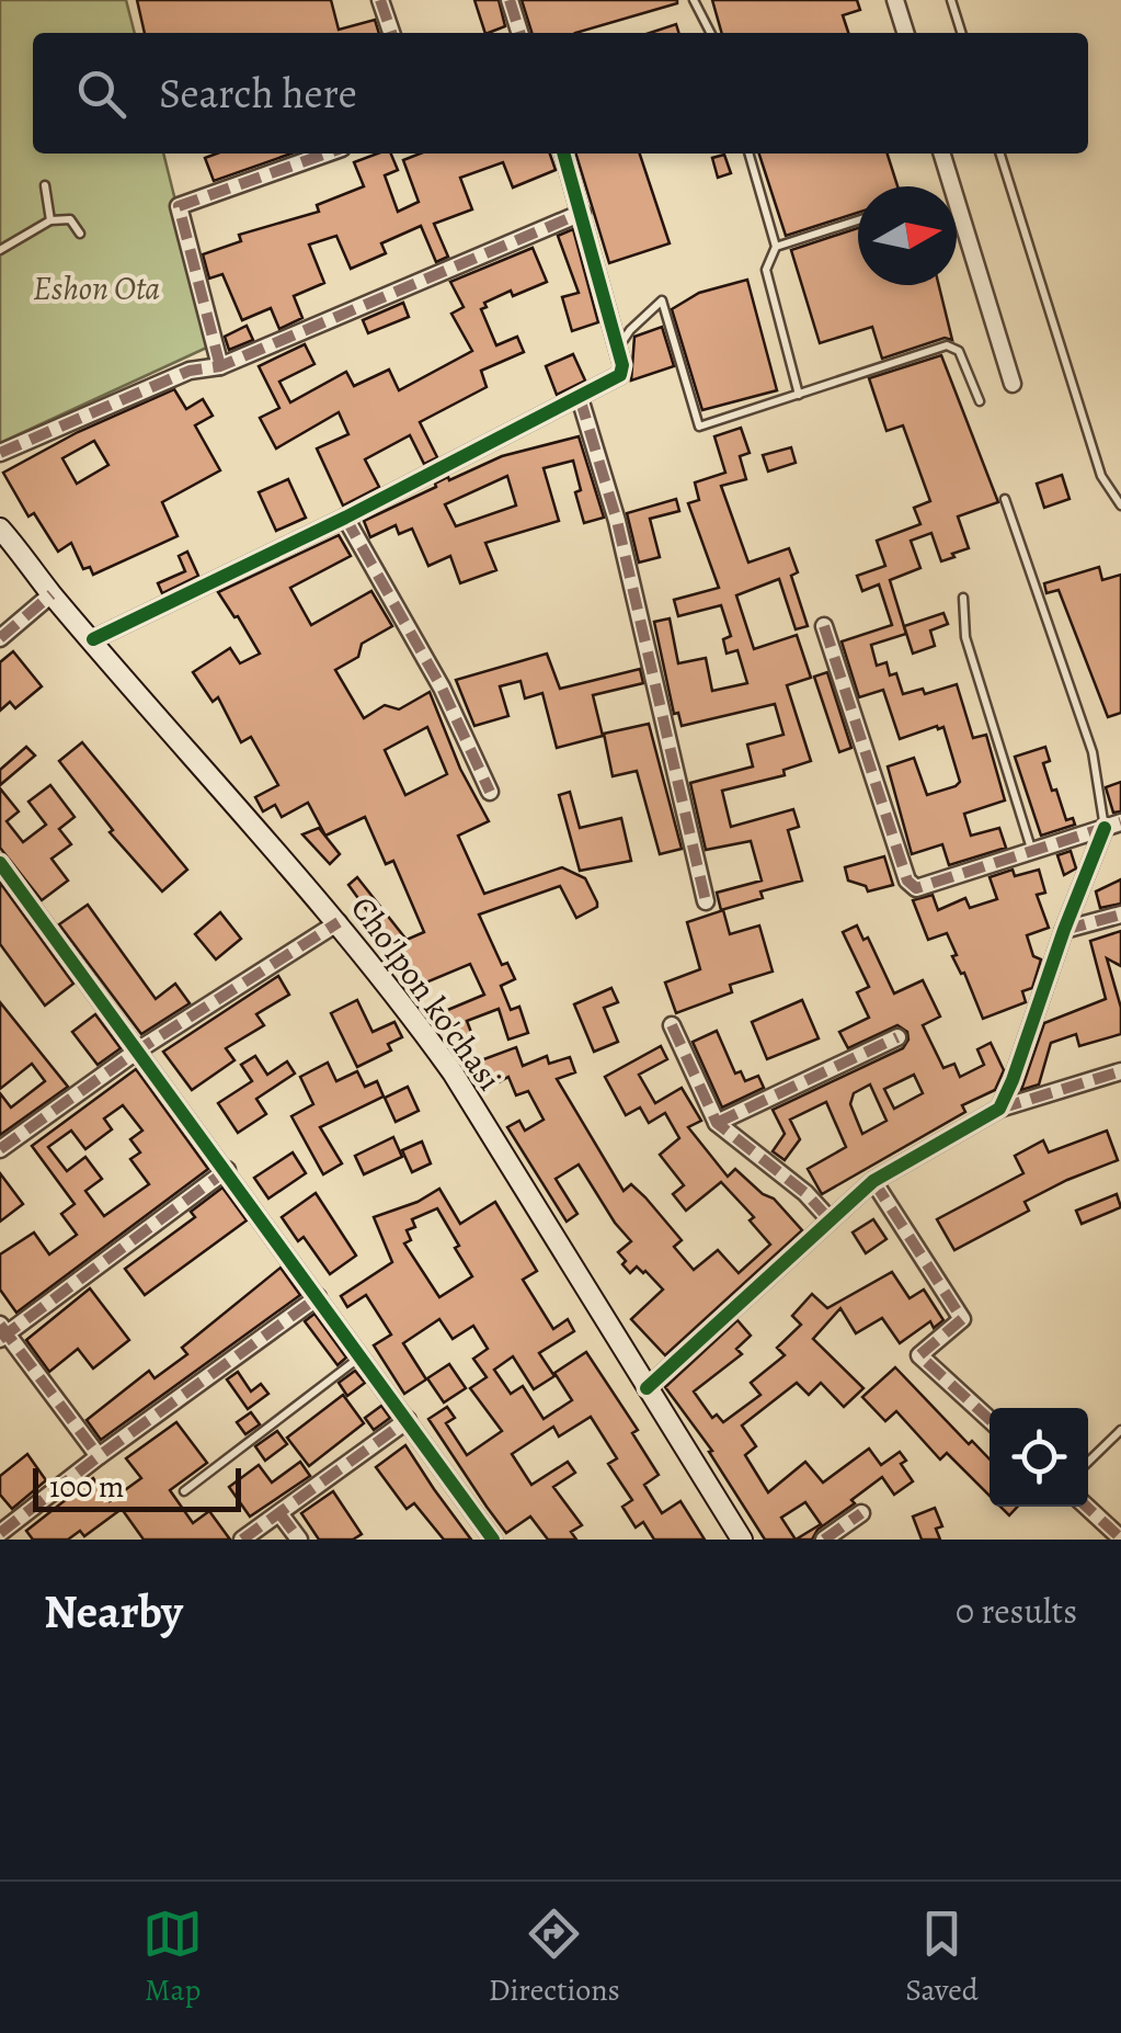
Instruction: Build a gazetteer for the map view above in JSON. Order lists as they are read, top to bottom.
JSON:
{
  "streets": {
    "main road": ["Cho'lpon ko'chasi"]
  },
  "parks": ["Eshon Ota"],
  "scale_bar": "100 m",
  "north": "right",
  "page": {
    "search": "Search here",
    "scale": "100 m",
    "heading": ["Nearby", "0 results"],
    "nav": ["Map", "Directions", "Saved"]
  }
}
